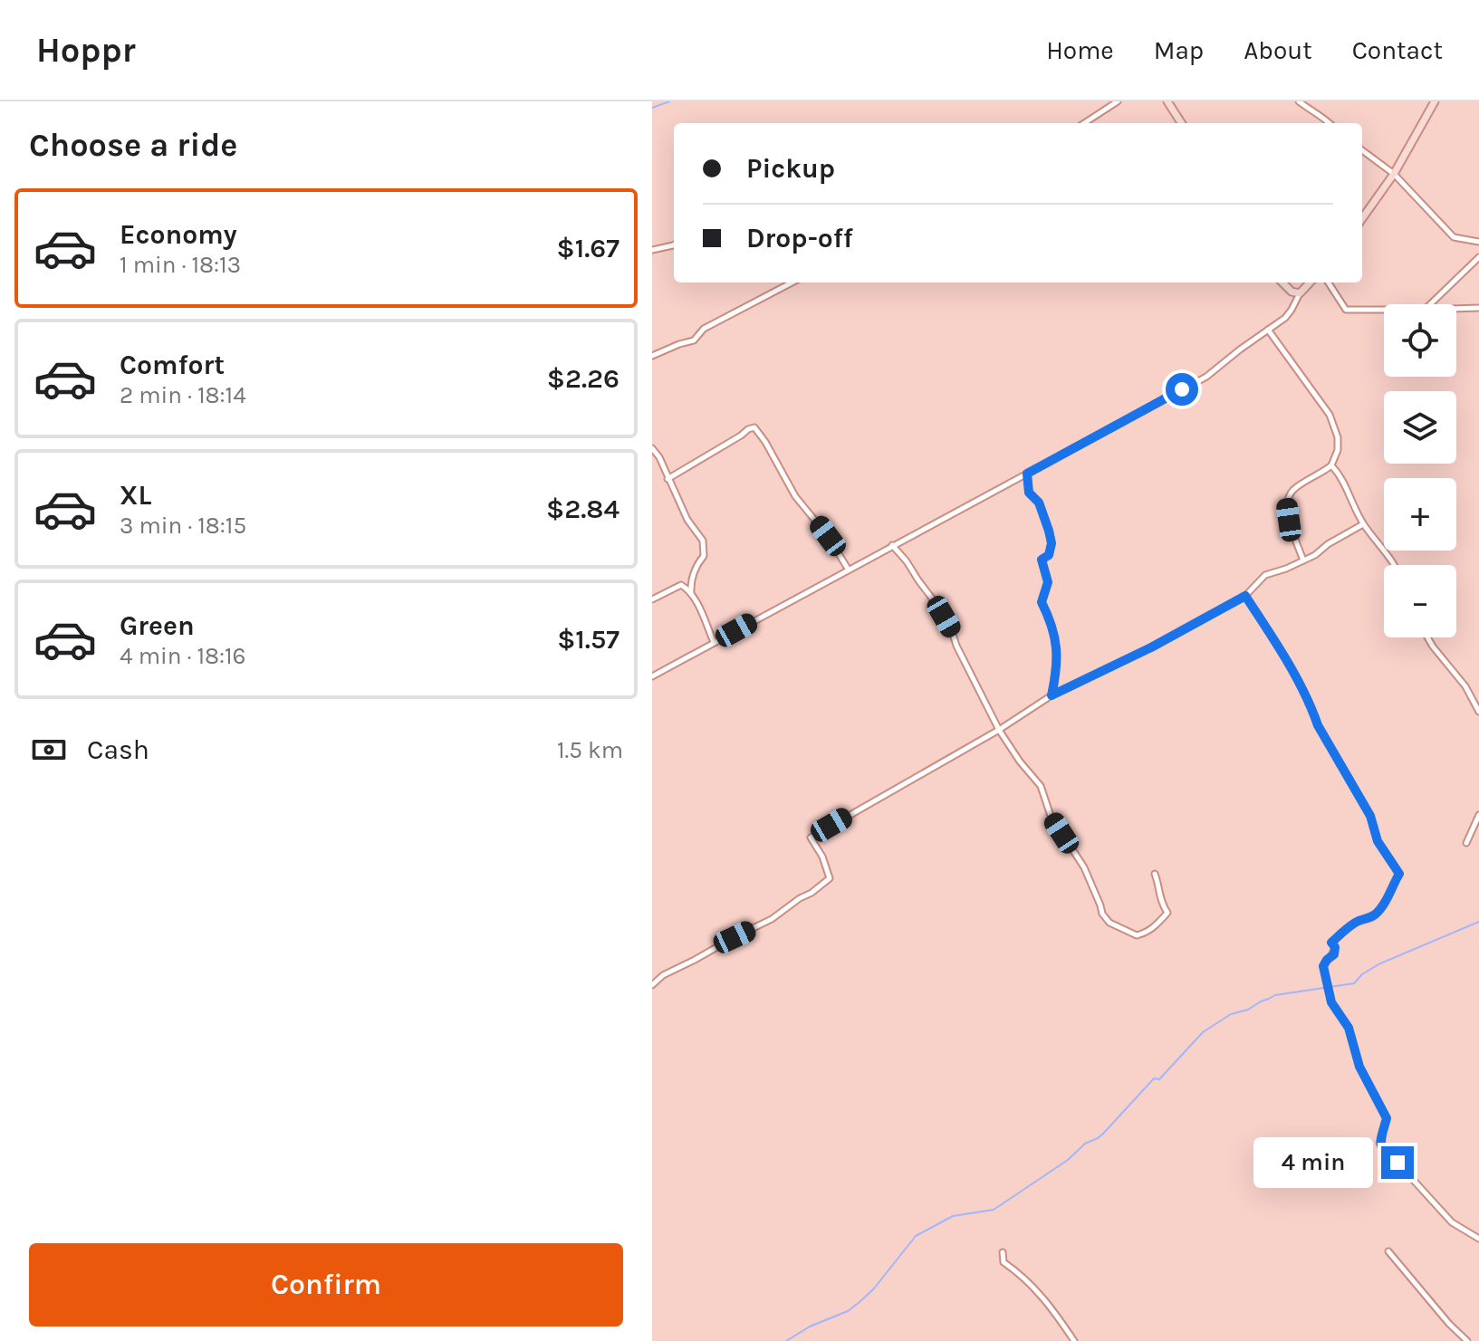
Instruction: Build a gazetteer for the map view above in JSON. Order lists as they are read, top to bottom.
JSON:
{
  "page": {
    "header": "Hoppr",
    "nav": [
      "Home",
      "Map",
      "About",
      "Contact"
    ],
    "heading": "Choose a ride",
    "banner": ["Pickup", "Drop-off"],
    "list": [
      {
        "name": "Economy",
        "note": "1 min · 18:13",
        "value": "$1.67"
      },
      {
        "name": "Comfort",
        "note": "2 min · 18:14",
        "value": "$2.26"
      },
      {
        "name": "XL",
        "note": "3 min · 18:15",
        "value": "$2.84"
      },
      {
        "name": "Green",
        "note": "4 min · 18:16",
        "value": "$1.57"
      }
    ],
    "map_buttons": ["+", "−"],
    "pay": ["Cash", "1.5 km"],
    "bubble": "4 min",
    "buttons": "Confirm"
  }
}
